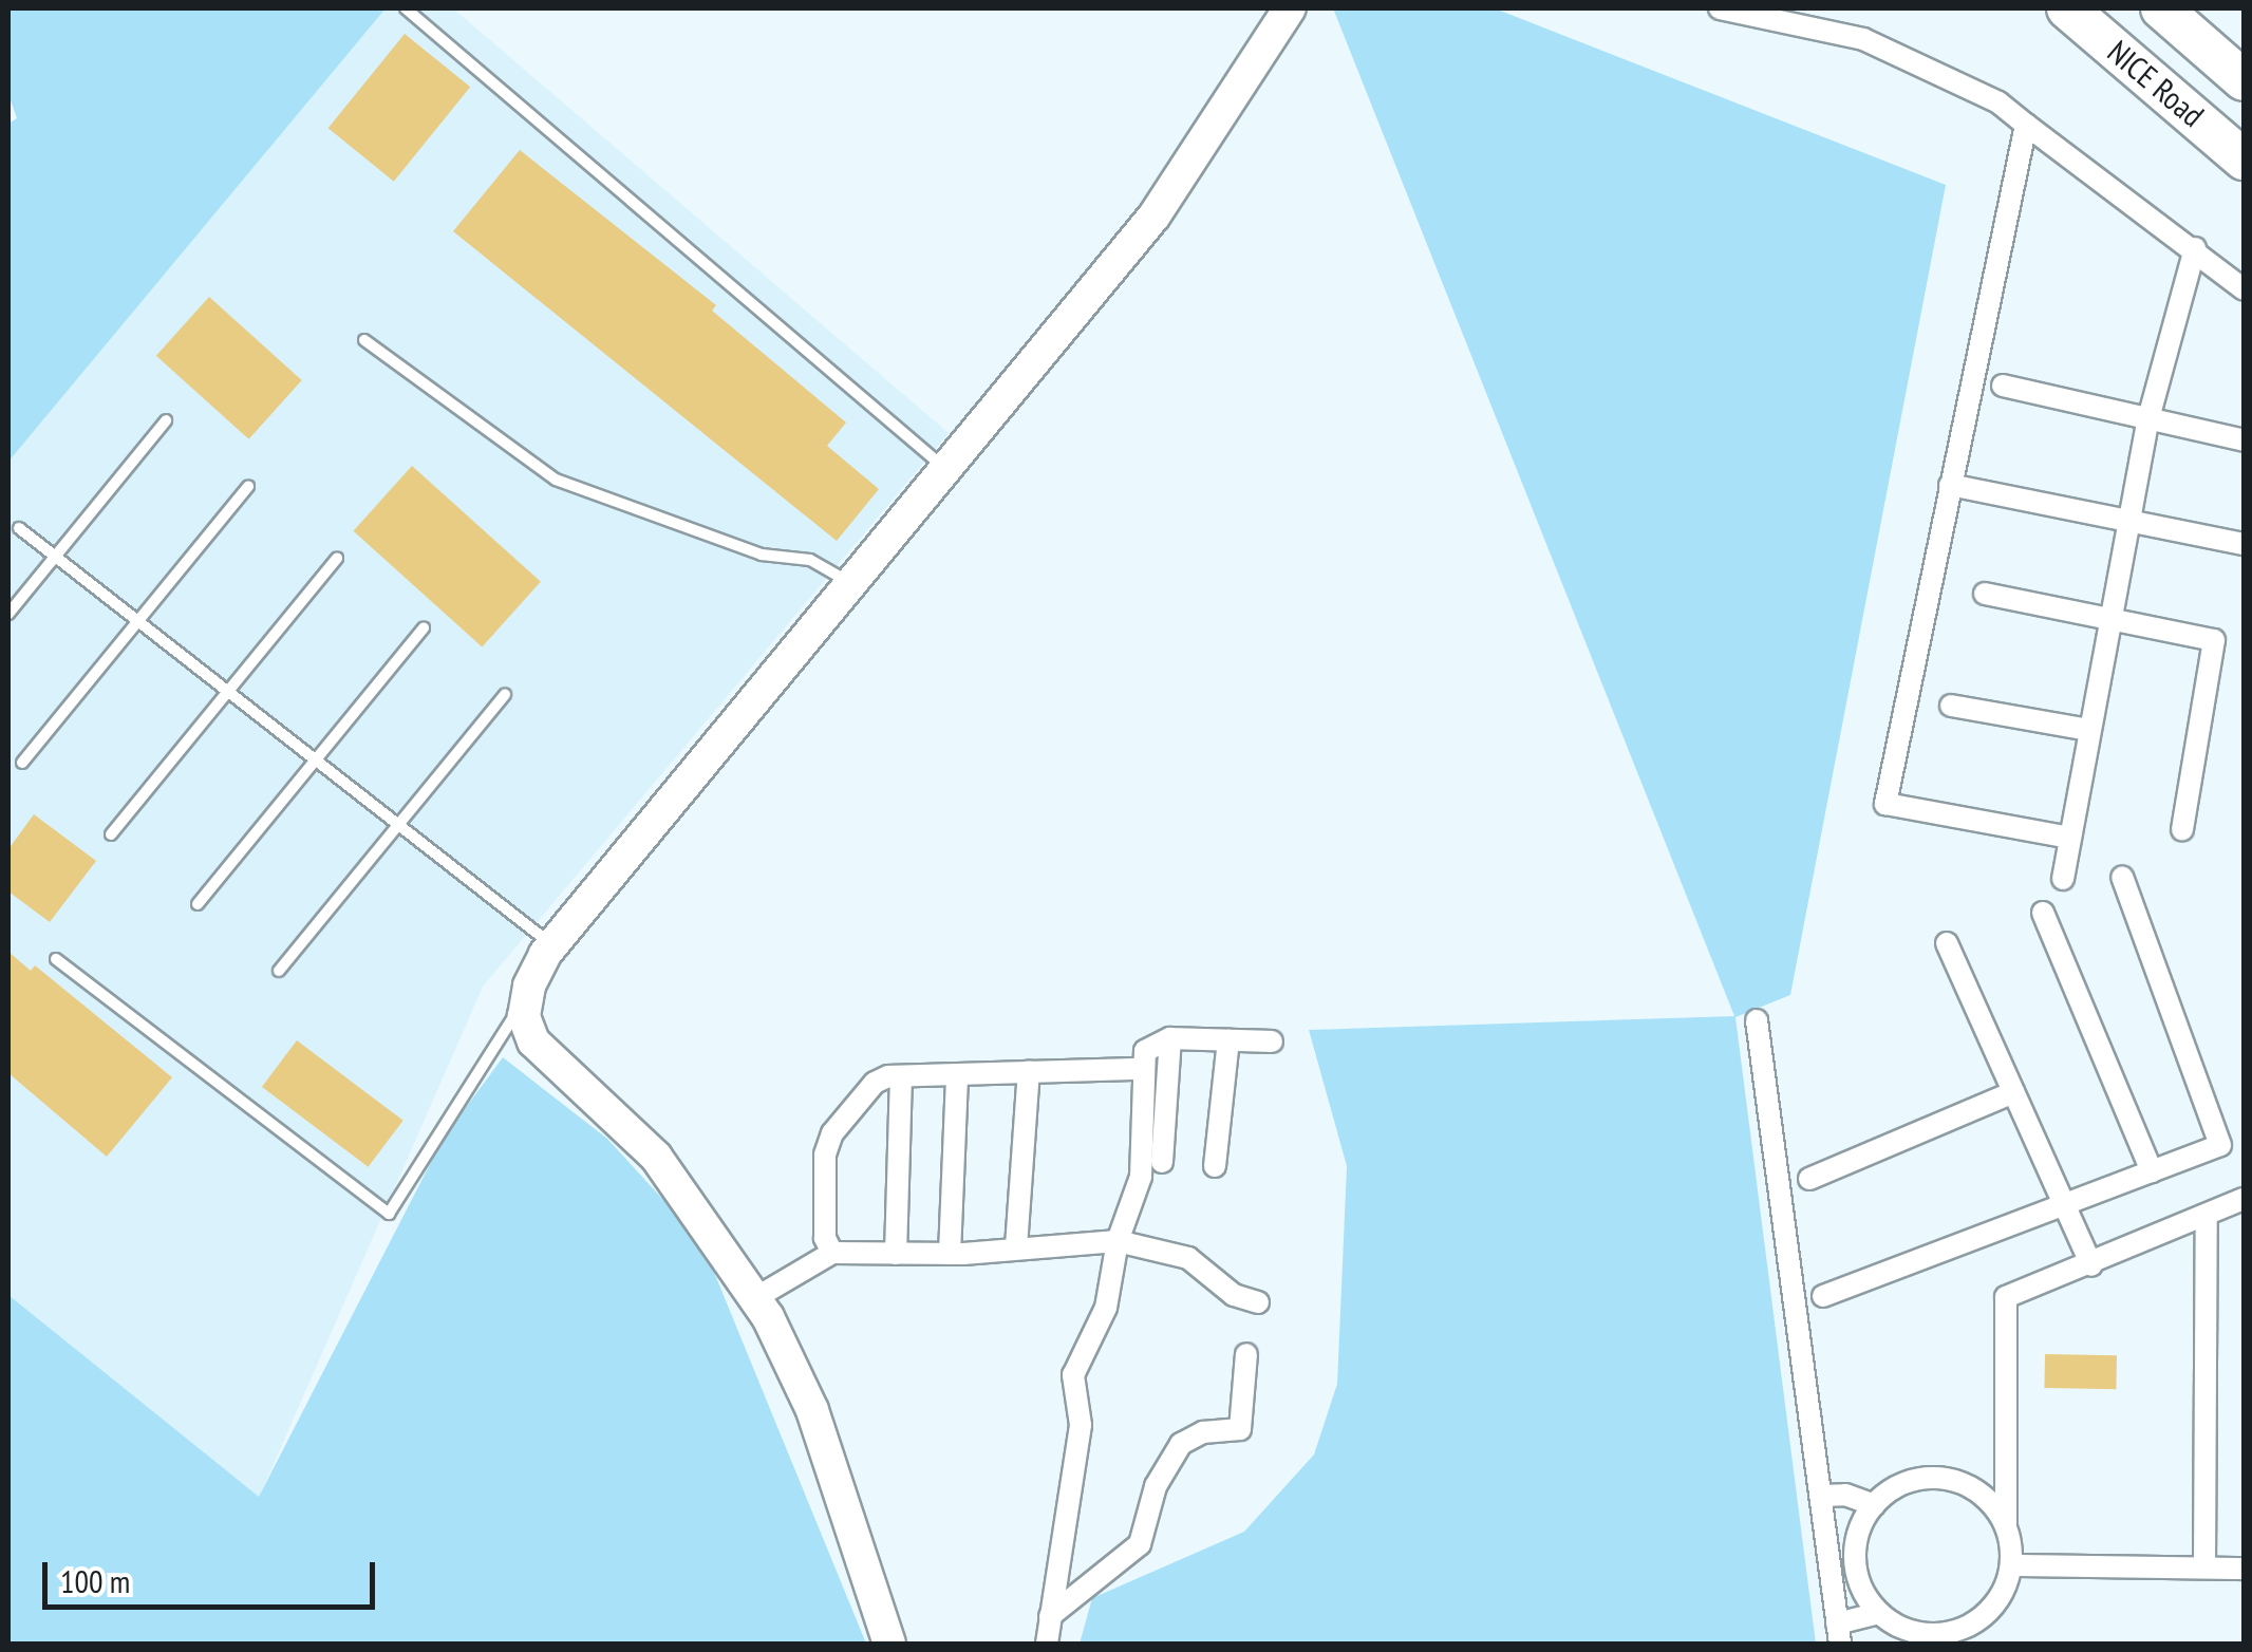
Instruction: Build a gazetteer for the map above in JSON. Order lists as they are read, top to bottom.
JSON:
{
  "streets": {
    "highway": ["NICE Road"]
  },
  "scale_bar": "100 m"
}
